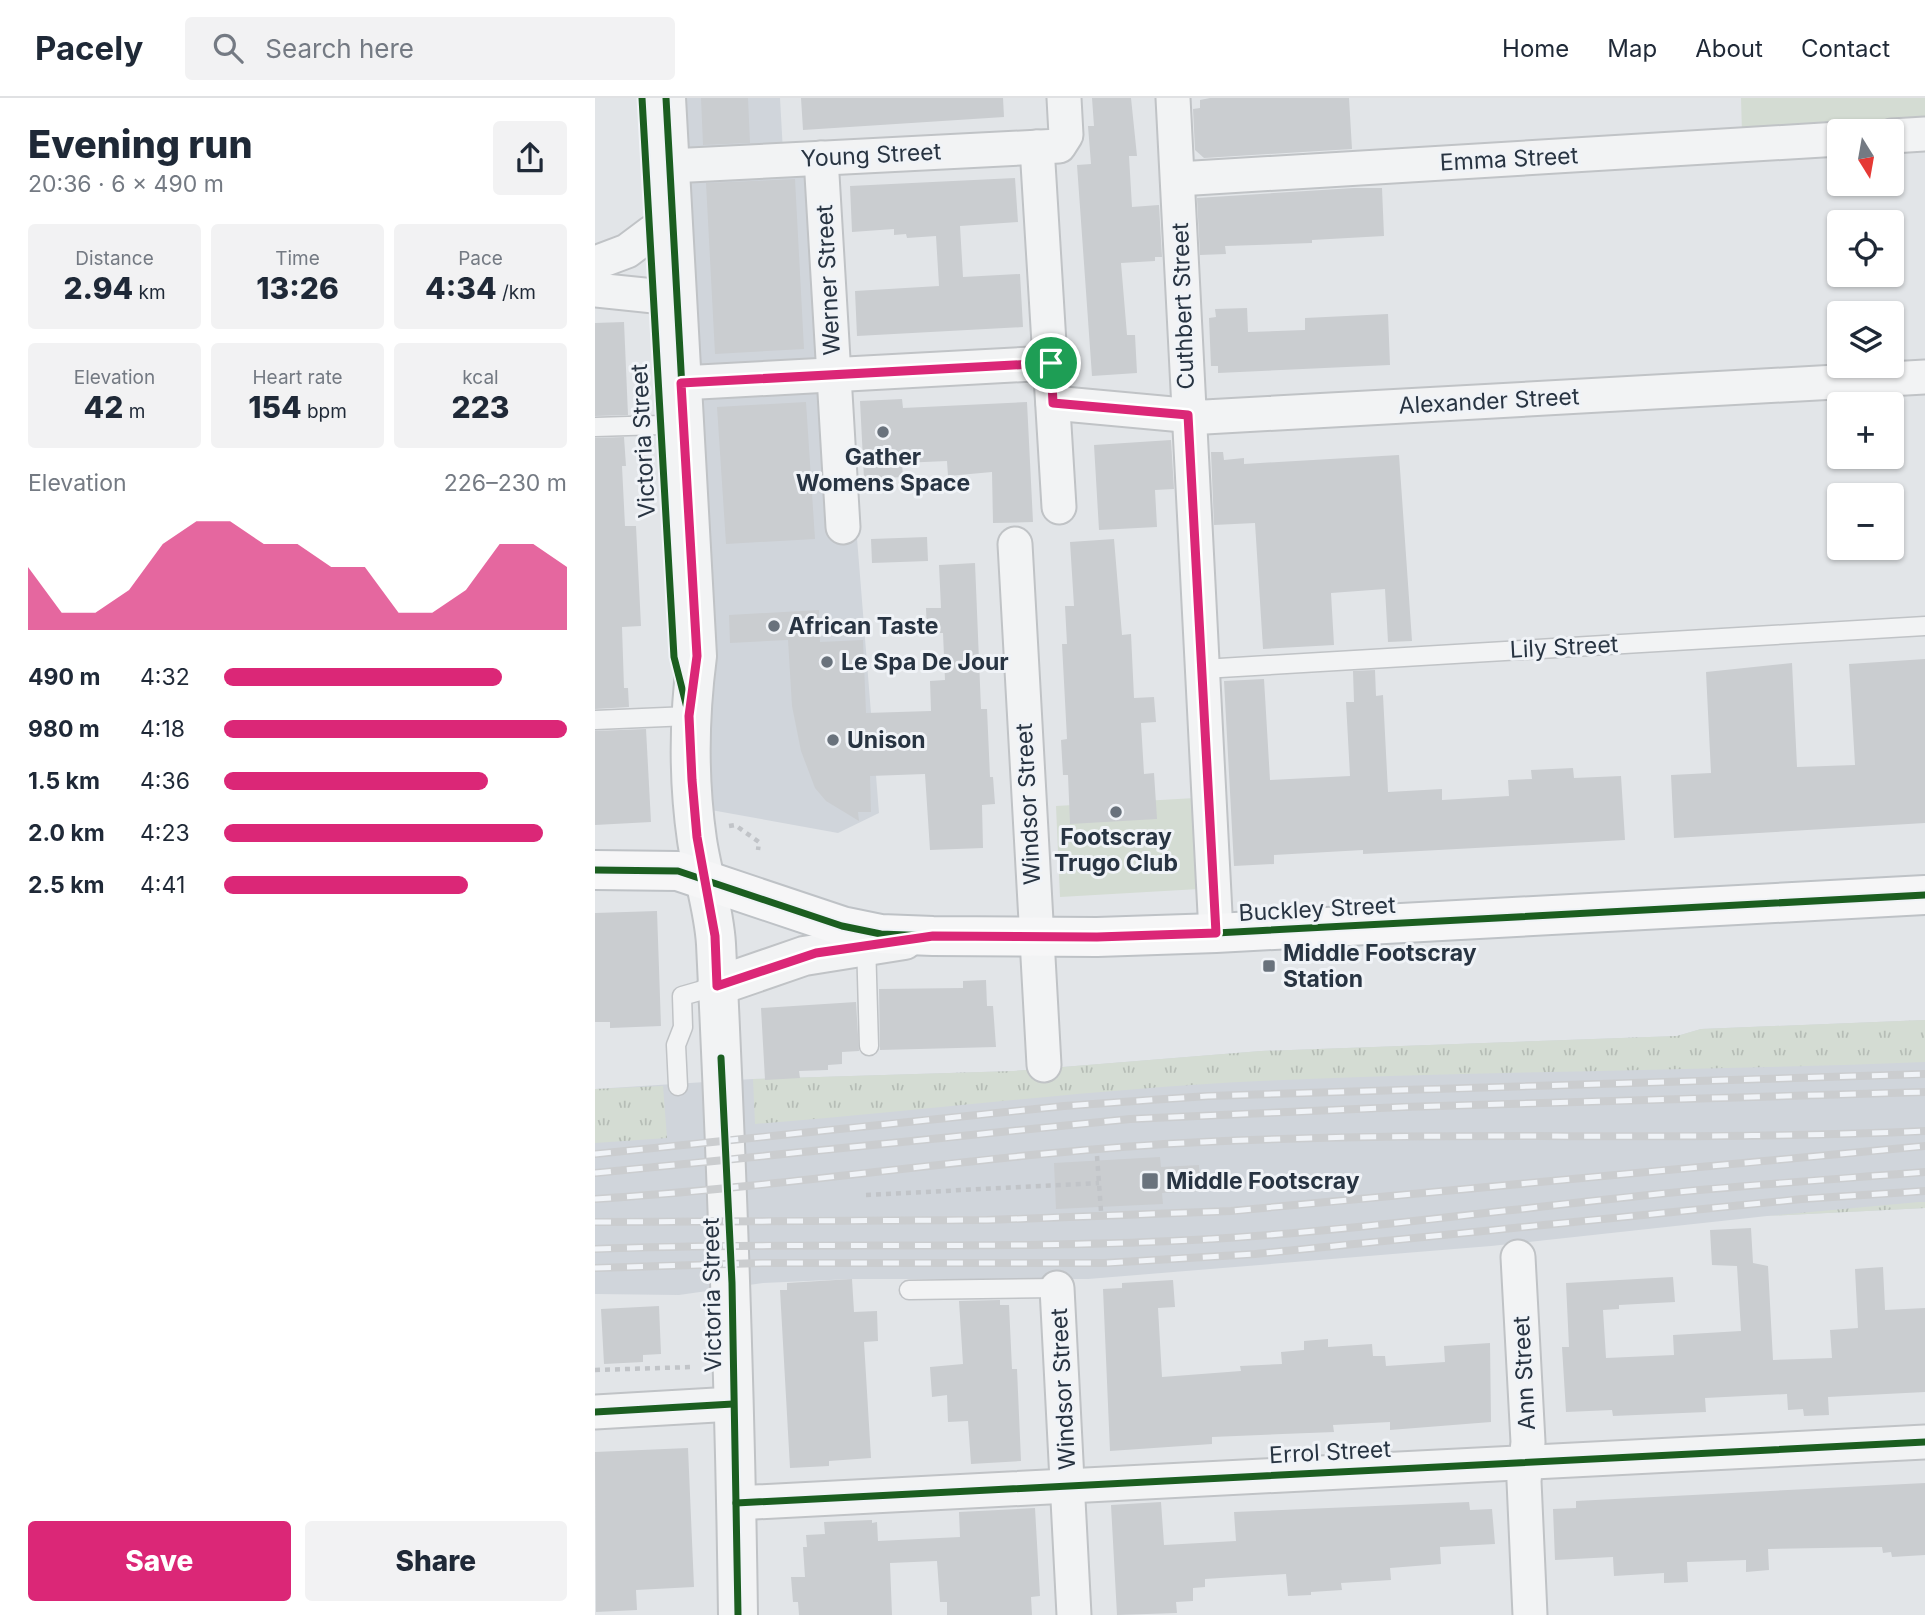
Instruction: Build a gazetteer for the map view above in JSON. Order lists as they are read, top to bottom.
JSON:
{
  "streets": {
    "main road": ["Buckley Street"],
    "street": [
      "Young Street",
      "Emma Street",
      "Werner Street",
      "Cuthbert Street",
      "Alexander Street",
      "Victoria Street",
      "Windsor Street",
      "Ann Street",
      "Errol Street"
    ],
    "lane": ["Lily Street"]
  },
  "crossings": [
    ["Young Street", "Werner Street"],
    ["Young Street", "Victoria Street"],
    ["Emma Street", "Cuthbert Street"],
    ["Cuthbert Street", "Alexander Street"],
    ["Cuthbert Street", "Lily Street"],
    ["Cuthbert Street", "Buckley Street"],
    ["Victoria Street", "Buckley Street"],
    ["Victoria Street", "Errol Street"],
    ["Windsor Street", "Buckley Street"],
    ["Windsor Street", "Errol Street"],
    ["Ann Street", "Errol Street"]
  ],
  "places": {
    "other": [
      "Gather Womens Space",
      "African Taste",
      "Le Spa De Jour",
      "Unison",
      "Footscray Trugo Club"
    ],
    "transit": ["Middle Footscray Station", "Middle Footscray"]
  },
  "north": "bottom",
  "page": {
    "header": "Pacely",
    "search": "Search here",
    "nav": [
      "Home",
      "Map",
      "About",
      "Contact"
    ],
    "heading": ["Evening run", "20:36 · 6 × 490 m"],
    "map_buttons": ["+", "−"],
    "stats": [
      ["Distance", "2.94 km"],
      ["Time", "13:26"],
      ["Pace", "4:34 /km"],
      ["Elevation", "42 m"],
      ["Heart rate", "154 bpm"],
      ["kcal", "223"]
    ],
    "chart": ["Elevation", "226–230 m"],
    "list": [
      {
        "name": "490 m",
        "note": "4:32"
      },
      {
        "name": "980 m",
        "note": "4:18"
      },
      {
        "name": "1.5 km",
        "note": "4:36"
      },
      {
        "name": "2.0 km",
        "note": "4:23"
      },
      {
        "name": "2.5 km",
        "note": "4:41"
      }
    ],
    "buttons": ["Save", "Share"]
  }
}
